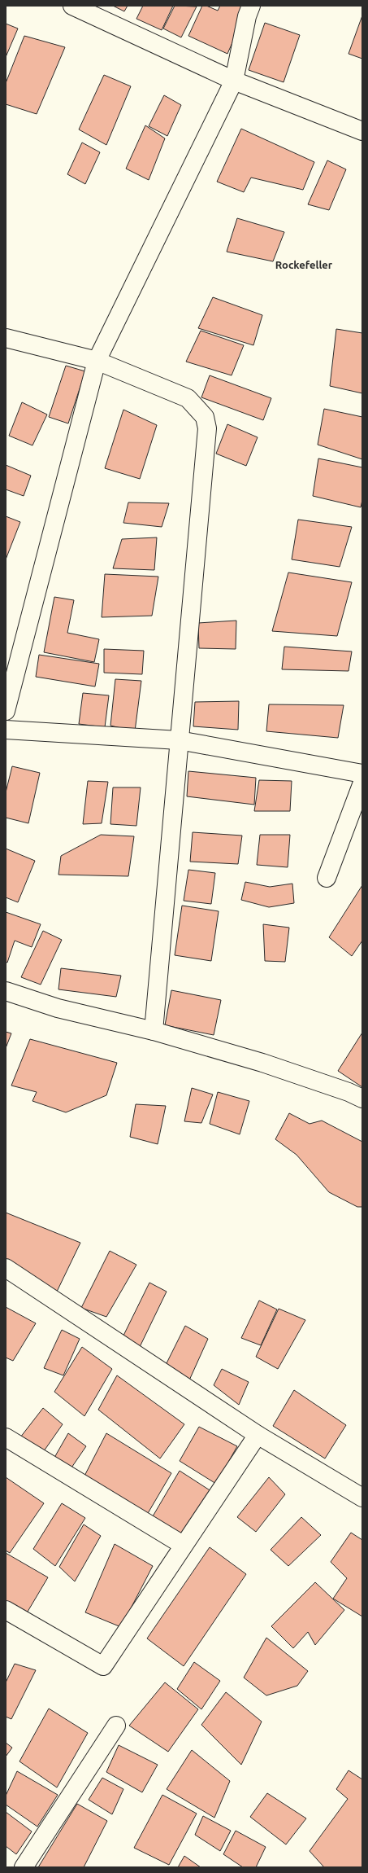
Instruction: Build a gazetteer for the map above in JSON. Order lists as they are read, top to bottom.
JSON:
{
  "districts": ["Rockefeller"]
}
